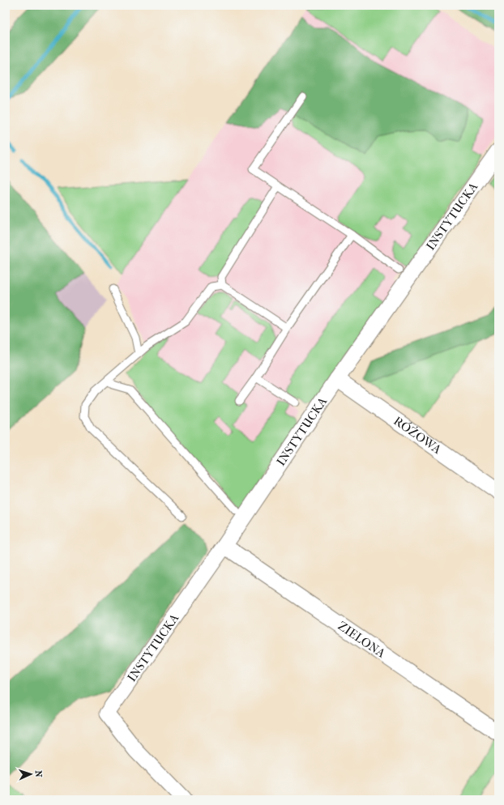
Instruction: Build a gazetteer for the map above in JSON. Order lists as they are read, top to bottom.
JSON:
{
  "streets": {
    "street": ["INSTYTUCKA", "RÓŻOWA", "ZIELONA"]
  },
  "crossings": [
    ["INSTYTUCKA", "RÓŻOWA"],
    ["INSTYTUCKA", "ZIELONA"]
  ],
  "north": "right"
}
